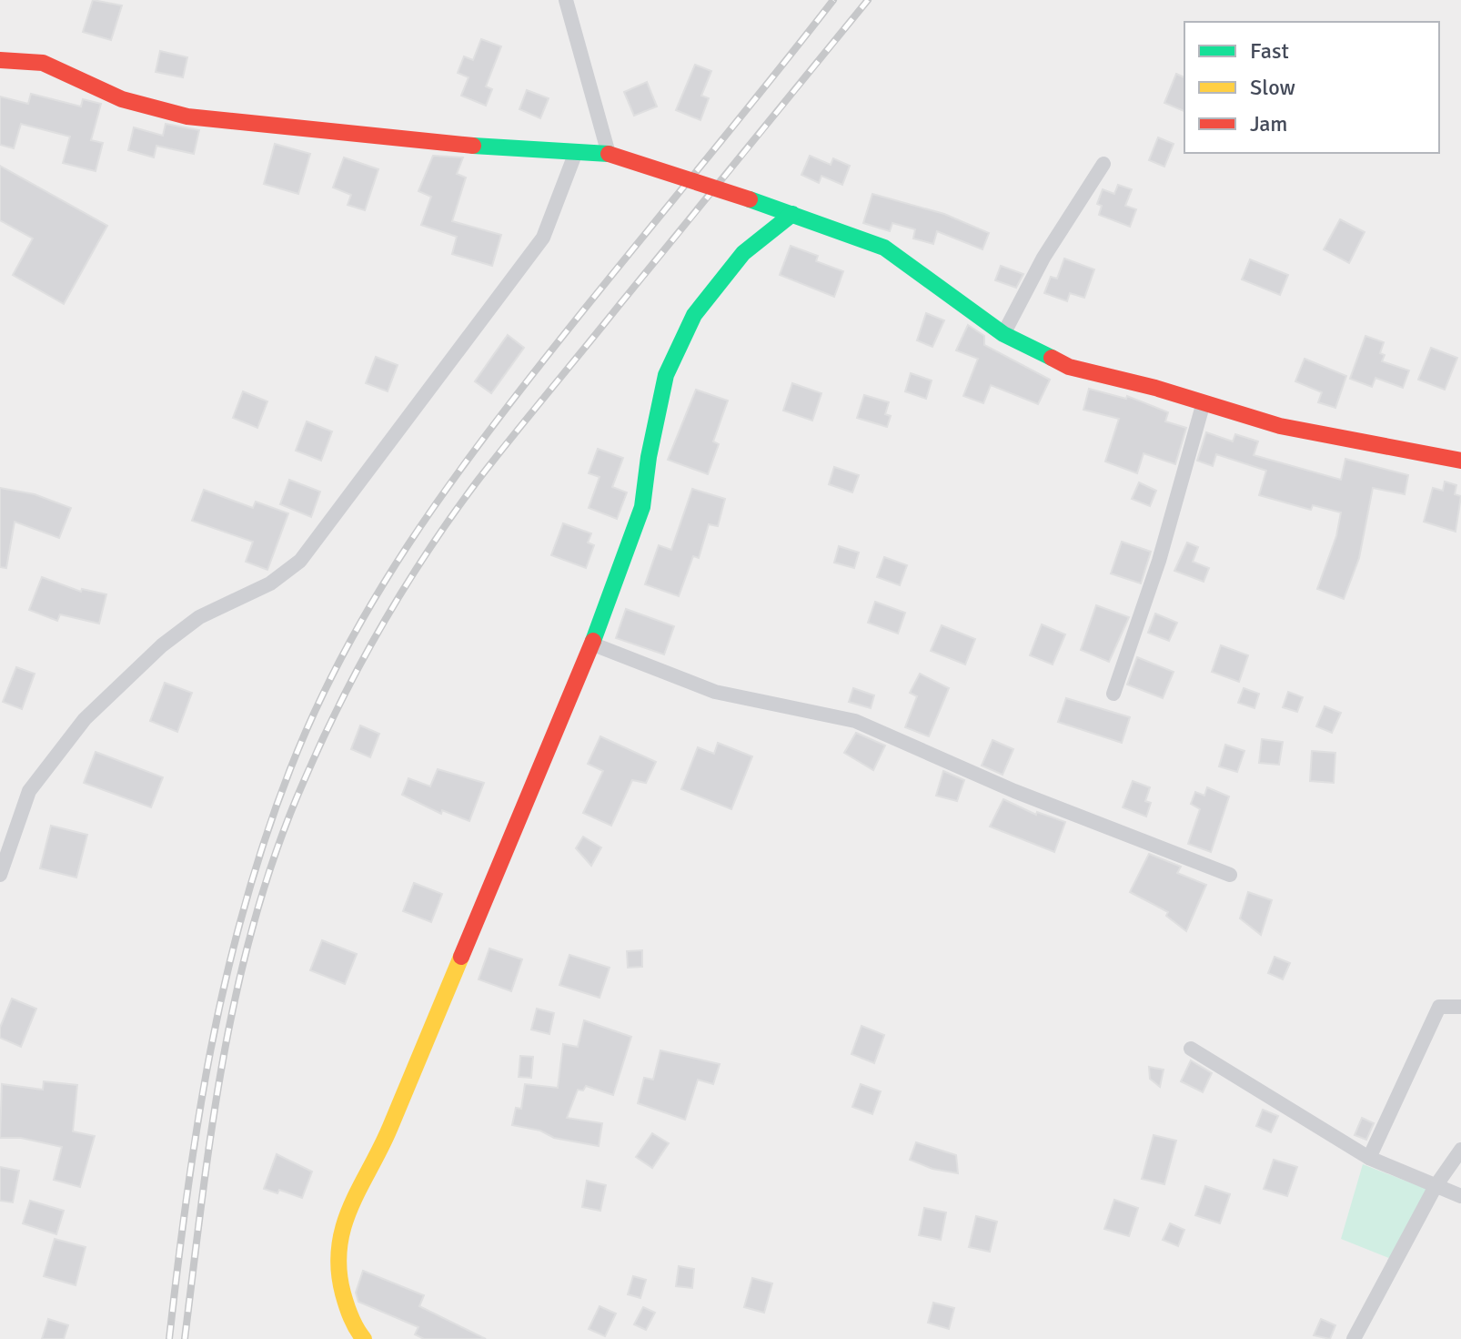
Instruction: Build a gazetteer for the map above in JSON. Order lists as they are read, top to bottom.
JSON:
{
  "legend": ["Fast", "Slow", "Jam"]
}
